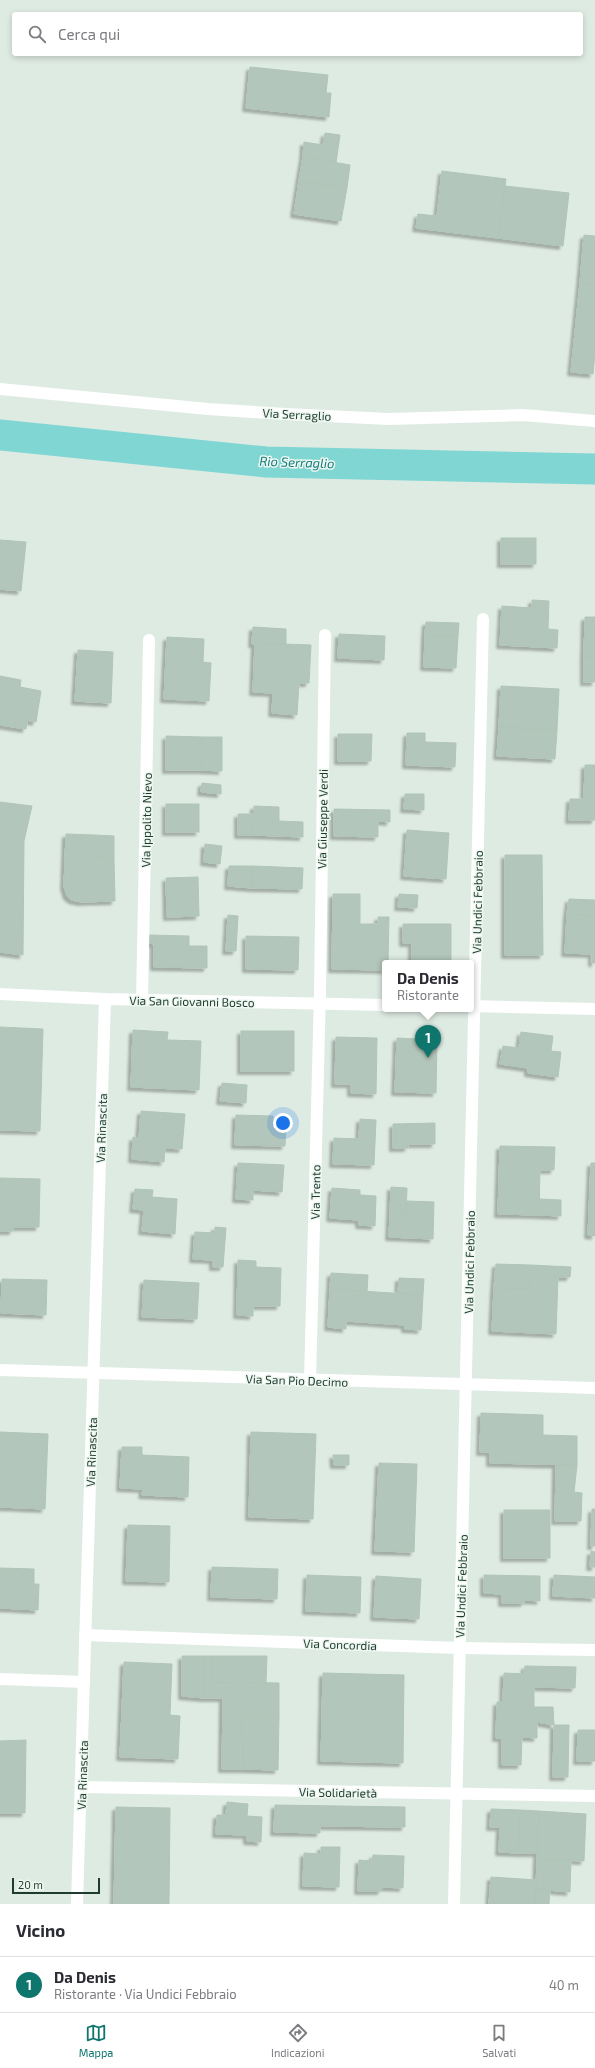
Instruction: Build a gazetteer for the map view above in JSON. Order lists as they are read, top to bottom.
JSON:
{
  "streets": {
    "street": [
      "Via Serraglio",
      "Via Giuseppe Verdi",
      "Via Ippolito Nievo",
      "Via Undici Febbraio",
      "Via San Giovanni Bosco",
      "Via Rinascita",
      "Via Trento",
      "Via San Pio Decimo",
      "Via Concordia",
      "Via Solidarietà"
    ]
  },
  "crossings": [
    ["Via Giuseppe Verdi", "Via San Giovanni Bosco"],
    ["Via Giuseppe Verdi", "Via Trento"],
    ["Via Ippolito Nievo", "Via San Giovanni Bosco"],
    ["Via Undici Febbraio", "Via San Pio Decimo"],
    ["Via Undici Febbraio", "Via Concordia"],
    ["Via Undici Febbraio", "Via Solidarietà"],
    ["Via San Giovanni Bosco", "Via Rinascita"],
    ["Via San Giovanni Bosco", "Via Trento"],
    ["Via Rinascita", "Via San Pio Decimo"],
    ["Via Rinascita", "Via Concordia"],
    ["Via Rinascita", "Via Solidarietà"],
    ["Via Trento", "Via San Pio Decimo"]
  ],
  "water": ["Rio Serraglio"],
  "scale_bar": "20 m",
  "page": {
    "search": "Cerca qui",
    "popup": ["Da Denis", "Ristorante"],
    "pins": "1",
    "scale": "20 m",
    "heading": "Vicino",
    "list": [
      {
        "mark": "1",
        "name": "Da Denis",
        "note": "Ristorante · Via Undici Febbraio",
        "value": "40 m"
      }
    ],
    "nav": ["Mappa", "Indicazioni", "Salvati"]
  }
}
